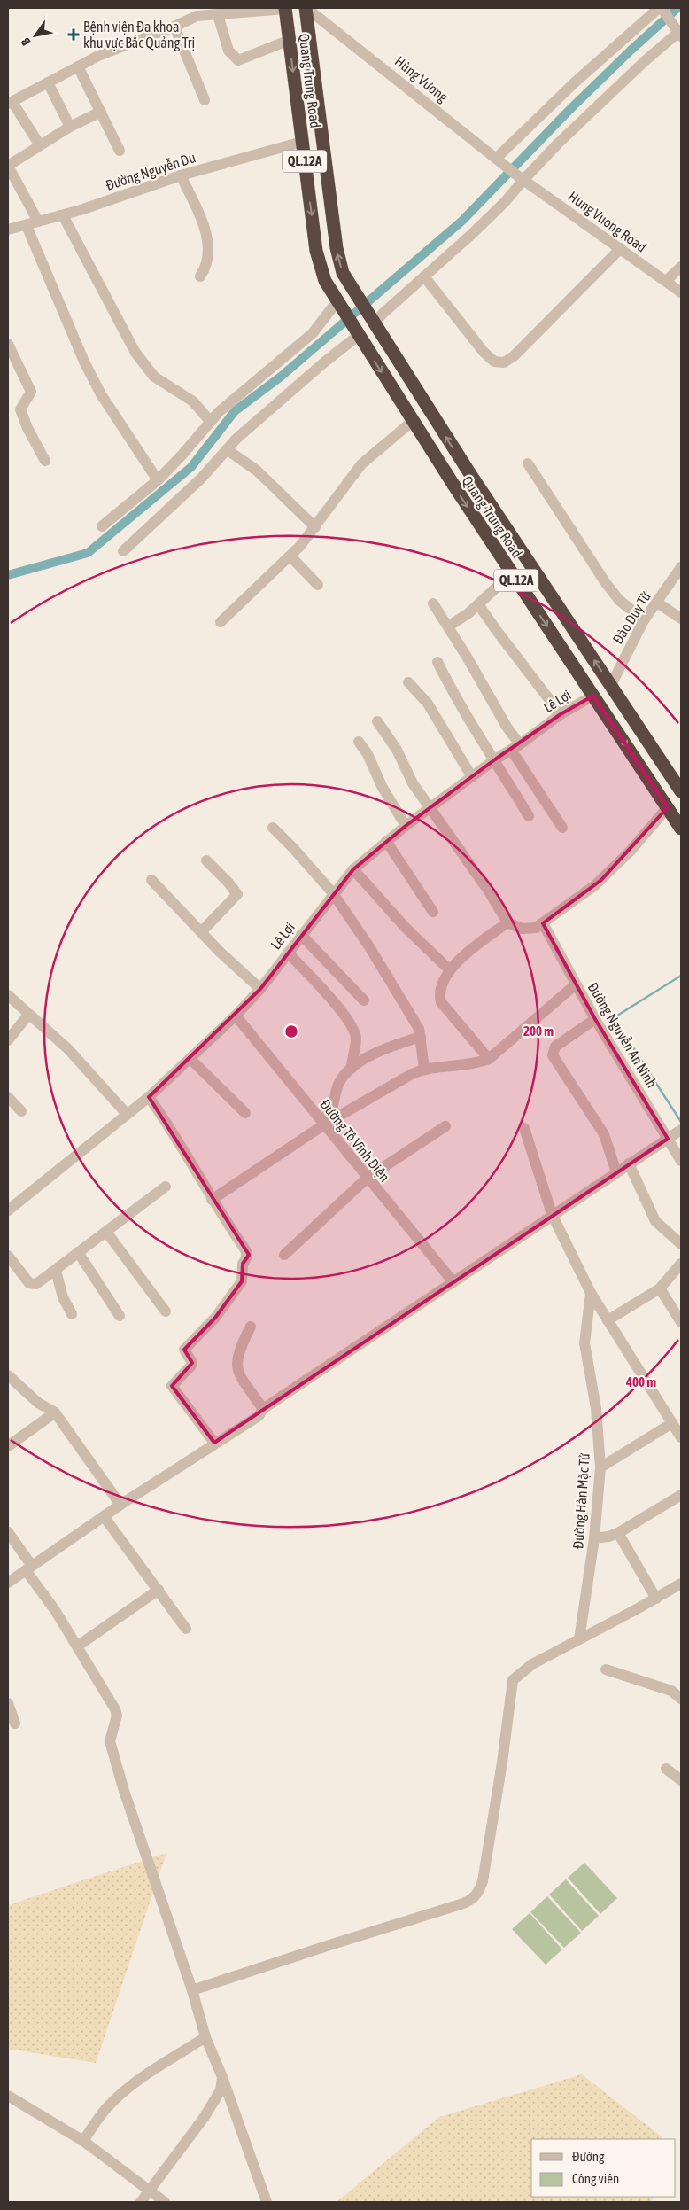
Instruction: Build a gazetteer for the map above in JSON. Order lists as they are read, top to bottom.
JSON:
{
  "streets": {
    "highway": ["Quang Trung Road", "QL.12A"],
    "street": [
      "Hùng Vương",
      "Đường Nguyễn Du",
      "Hung Vuong Road",
      "Đào Duy Từ",
      "Lê Lợi",
      "Đường Nguyễn An Ninh",
      "Đường Tô Vĩnh Diện",
      "Đường Hàn Mặc Tử"
    ]
  },
  "crossings": [
    ["Hùng Vương", "Quang Trung Road"],
    ["Hùng Vương", "Hung Vuong Road"],
    ["Quang Trung Road", "QL.12A"],
    ["Quang Trung Road", "Đường Nguyễn Du"],
    ["Quang Trung Road", "Đào Duy Từ"],
    ["Quang Trung Road", "Lê Lợi"],
    ["Lê Lợi", "Đường Tô Vĩnh Diện"]
  ],
  "places": {
    "health": ["Bệnh viện Đa khoa khu vực Bắc Quảng Trị"]
  },
  "legend": ["Đường", "Công viên"],
  "north": "bottom left",
  "rings": ["200 m", "400 m"]
}
